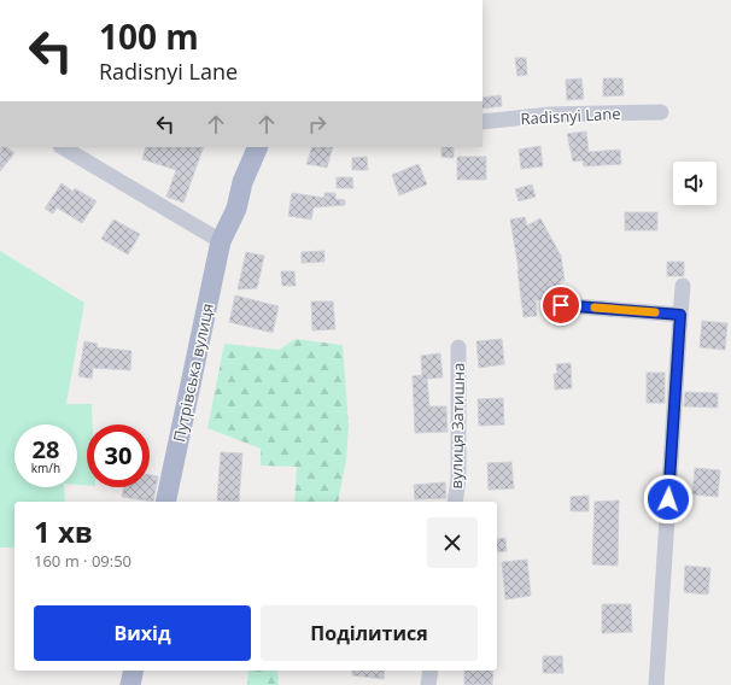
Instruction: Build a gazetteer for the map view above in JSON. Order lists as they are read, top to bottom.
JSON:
{
  "streets": {
    "main road": ["Путрівська вулиця"],
    "street": ["Radisnyi Lane", "вулиця Затишна"]
  },
  "page": {
    "turn": ["100 m", "Radisnyi Lane"],
    "speed": "28 km/h",
    "limit": "30",
    "heading": ["1 хв", "160 m · 09:50"],
    "buttons": ["Вихід", "Поділитися"]
  }
}
